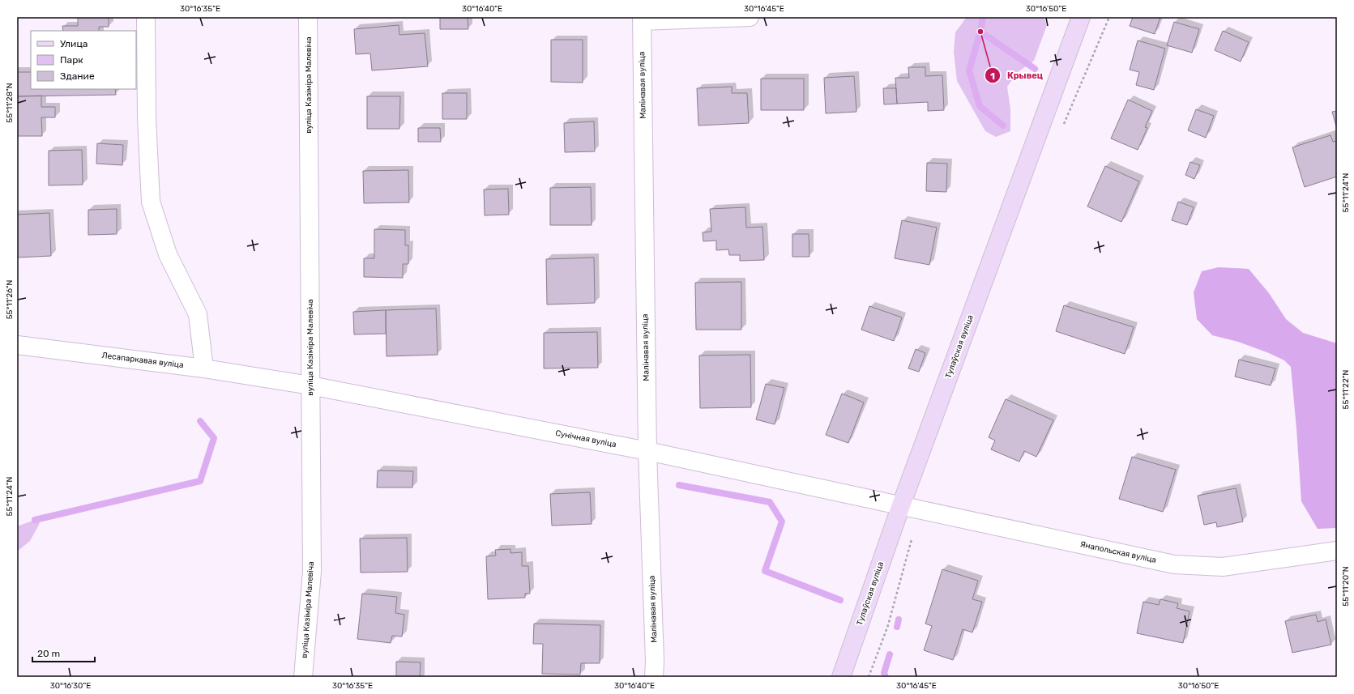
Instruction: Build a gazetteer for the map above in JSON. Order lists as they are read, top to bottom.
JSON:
{
  "streets": {
    "main road": ["Тулаўская вуліца"],
    "street": [
      "вуліца Казіміра Малевіча",
      "Малінавая вуліца",
      "Лесапаркавая вуліца",
      "Сунічная вуліца",
      "Янапольская вуліца"
    ]
  },
  "crossings": [
    ["вуліца Казіміра Малевіча", "Сунічная вуліца"],
    ["Малінавая вуліца", "Сунічная вуліца"],
    ["Тулаўская вуліца", "Сунічная вуліца"],
    ["Тулаўская вуліца", "Янапольская вуліца"],
    ["Лесапаркавая вуліца", "Сунічная вуліца"],
    ["Сунічная вуліца", "Янапольская вуліца"]
  ],
  "places": ["Крывец"],
  "legend": ["Улица", "Парк", "Здание"],
  "scale_bar": "20 m",
  "coordinates": [
    "30°16'35\"E",
    "30°16'40\"E",
    "30°16'45\"E",
    "30°16'50\"E",
    "55°11'28\"N",
    "55°11'24\"N",
    "55°11'26\"N",
    "55°11'22\"N",
    "55°11'20\"N",
    "30°16'30\"E"
  ]
}
